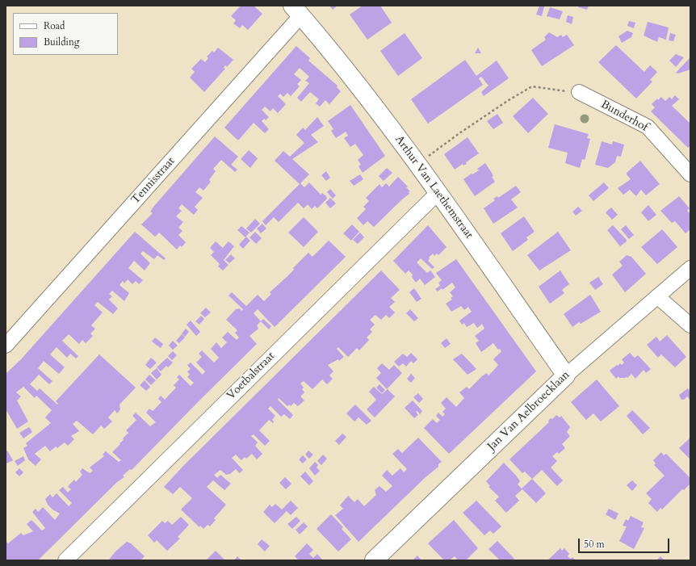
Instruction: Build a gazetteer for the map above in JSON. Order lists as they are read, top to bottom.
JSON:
{
  "streets": {
    "street": [
      "Bunderhof",
      "Tennisstraat",
      "Arthur Van Laethemstraat",
      "Voetbalstraat",
      "Jan Van Aelbroecklaan"
    ]
  },
  "crossings": [
    ["Tennisstraat", "Arthur Van Laethemstraat"],
    ["Arthur Van Laethemstraat", "Voetbalstraat"],
    ["Arthur Van Laethemstraat", "Jan Van Aelbroecklaan"]
  ],
  "legend": ["Road", "Building"],
  "scale_bar": "50 m"
}
